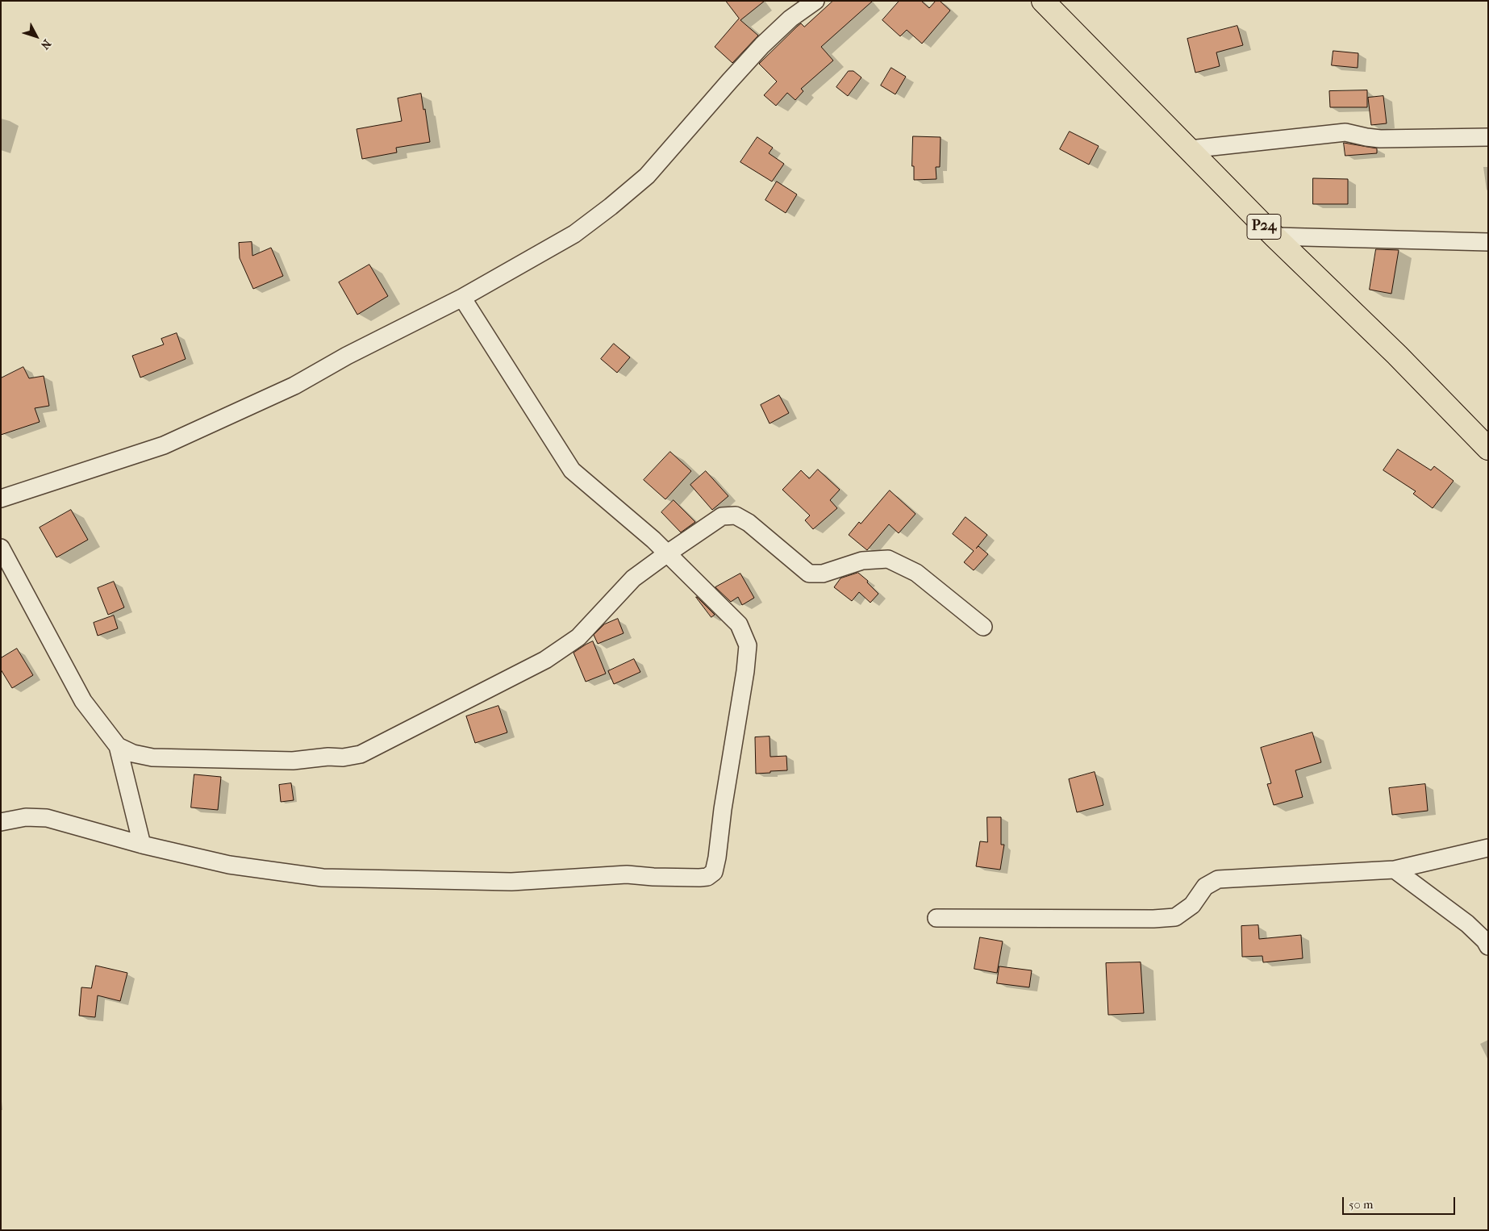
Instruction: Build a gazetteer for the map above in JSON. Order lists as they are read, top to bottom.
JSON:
{
  "streets": {
    "main road": ["P24"]
  },
  "scale_bar": "50 m",
  "north": "bottom right"
}
